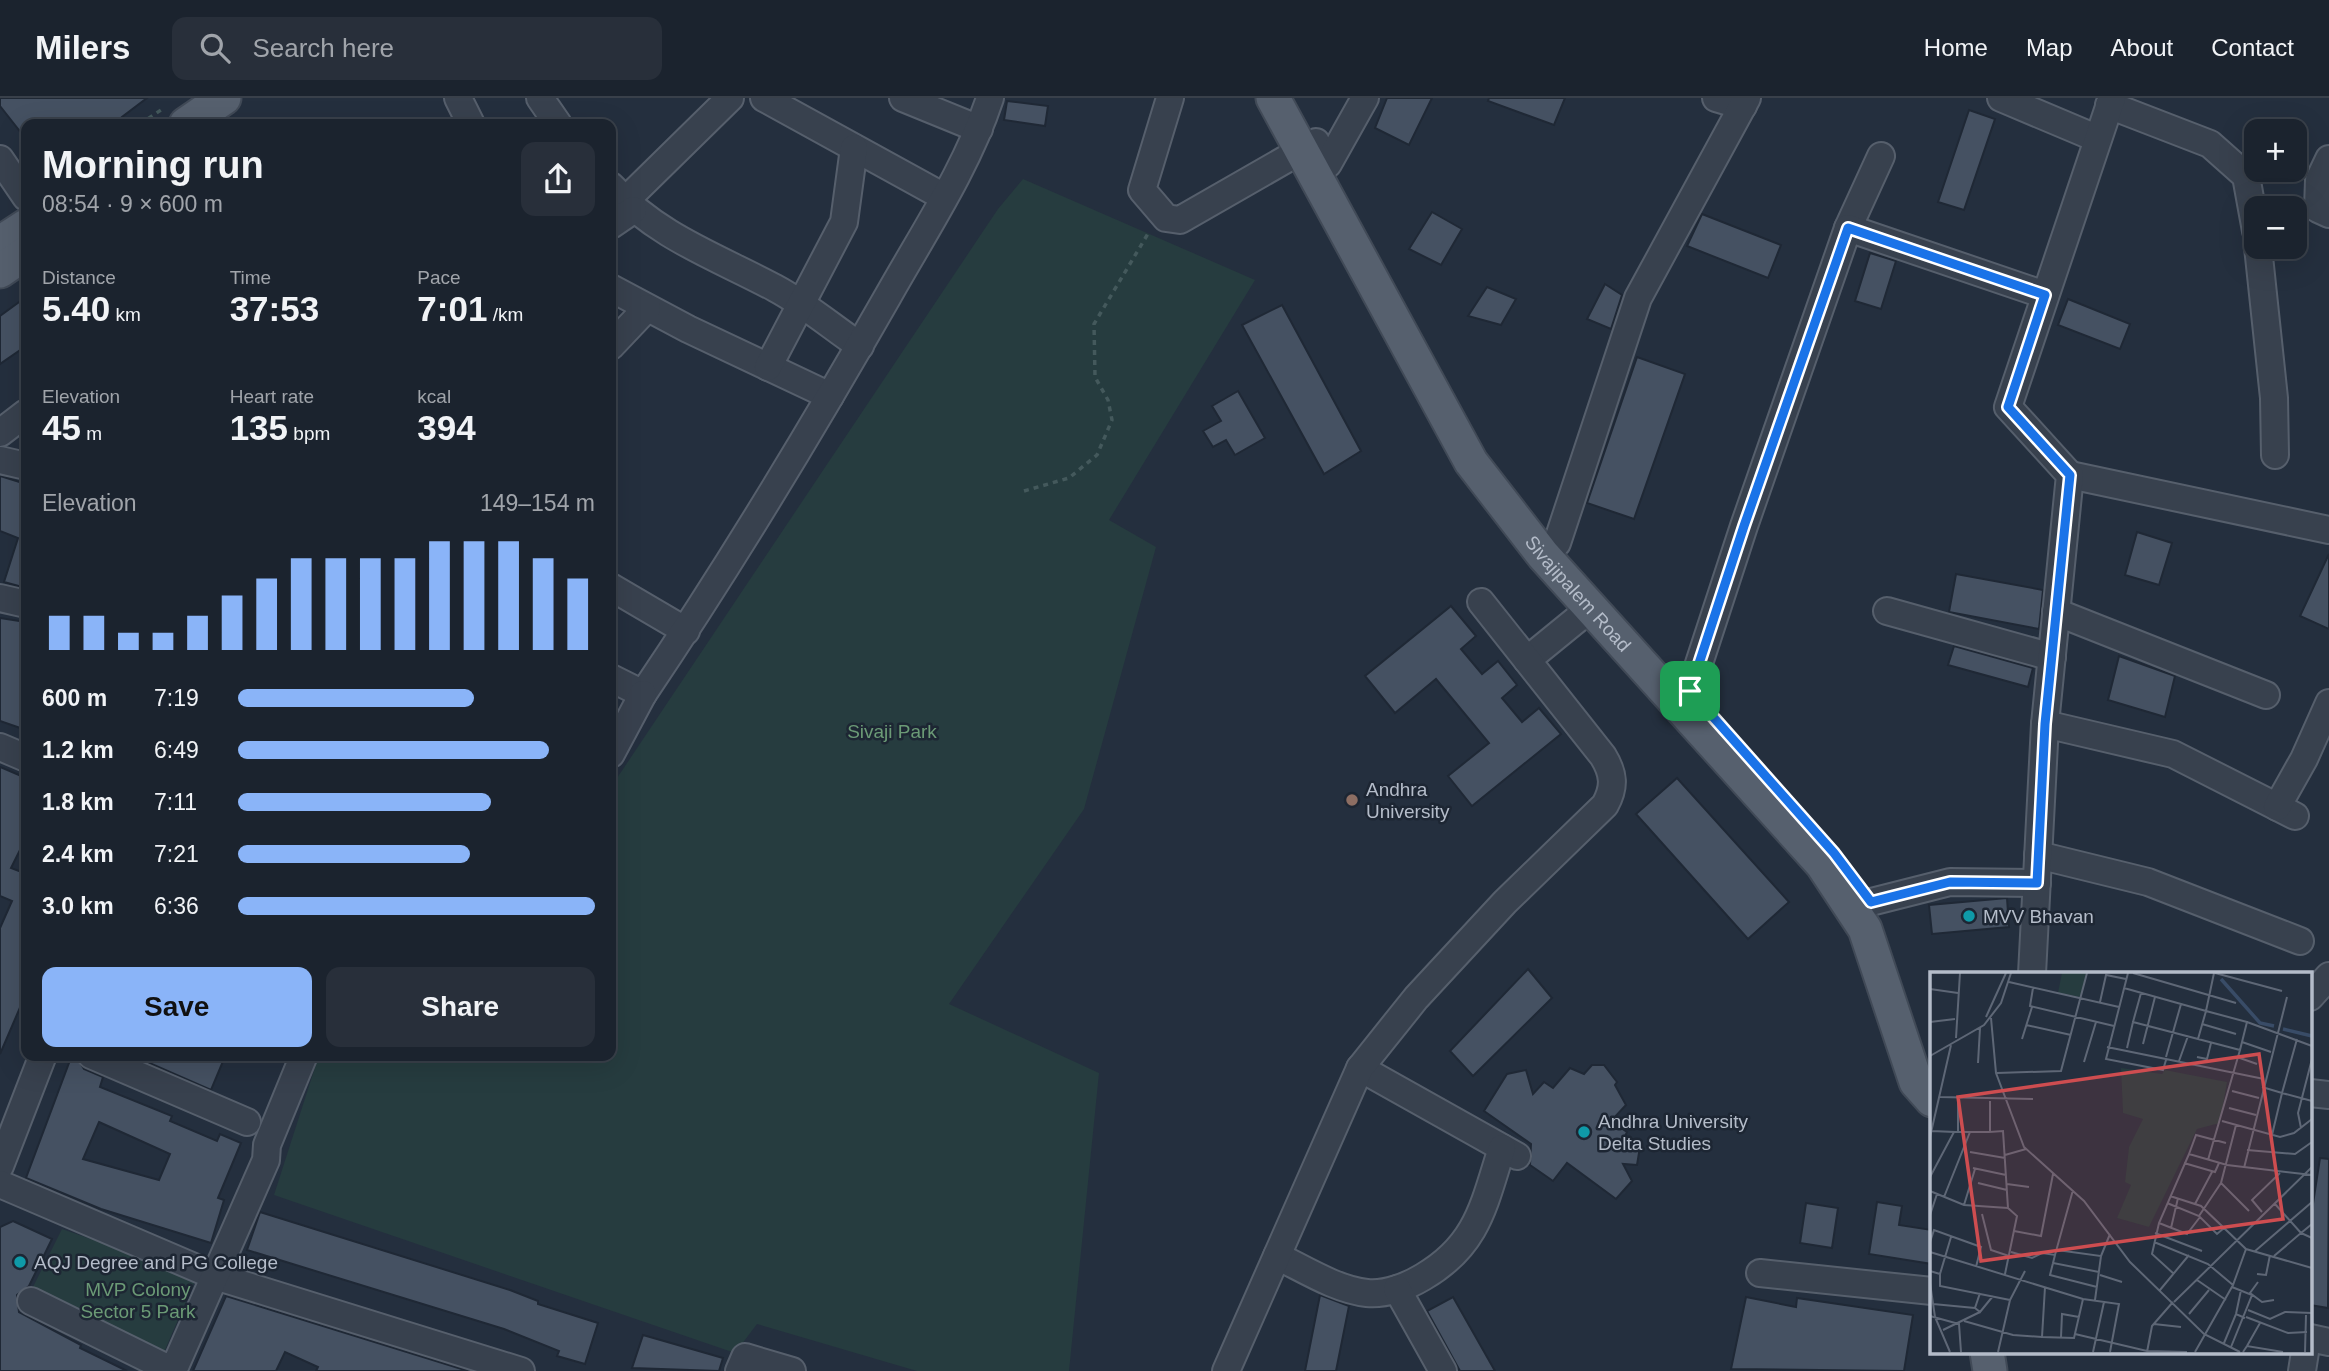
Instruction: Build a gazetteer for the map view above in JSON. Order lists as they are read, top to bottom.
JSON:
{
  "streets": {
    "main road": ["Sivajipalem Road"]
  },
  "parks": ["Sivaji Park", "MVP Colony Sector 5 Park"],
  "places": [
    "Andhra University",
    "MVV Bhavan",
    "Andhra University Delta Studies",
    "AQJ Degree and PG College"
  ],
  "page": {
    "header": "Milers",
    "search": "Search here",
    "nav": [
      "Home",
      "Map",
      "About",
      "Contact"
    ],
    "map_buttons": ["+", "−"],
    "heading": ["Morning run", "08:54 · 9 × 600 m"],
    "stats": [
      ["Distance", "5.40 km"],
      ["Time", "37:53"],
      ["Pace", "7:01 /km"],
      ["Elevation", "45 m"],
      ["Heart rate", "135 bpm"],
      ["kcal", "394"]
    ],
    "chart": ["Elevation", "149–154 m"],
    "list": [
      {
        "name": "600 m",
        "note": "7:19"
      },
      {
        "name": "1.2 km",
        "note": "6:49"
      },
      {
        "name": "1.8 km",
        "note": "7:11"
      },
      {
        "name": "2.4 km",
        "note": "7:21"
      },
      {
        "name": "3.0 km",
        "note": "6:36"
      }
    ],
    "buttons": ["Save", "Share"]
  }
}
